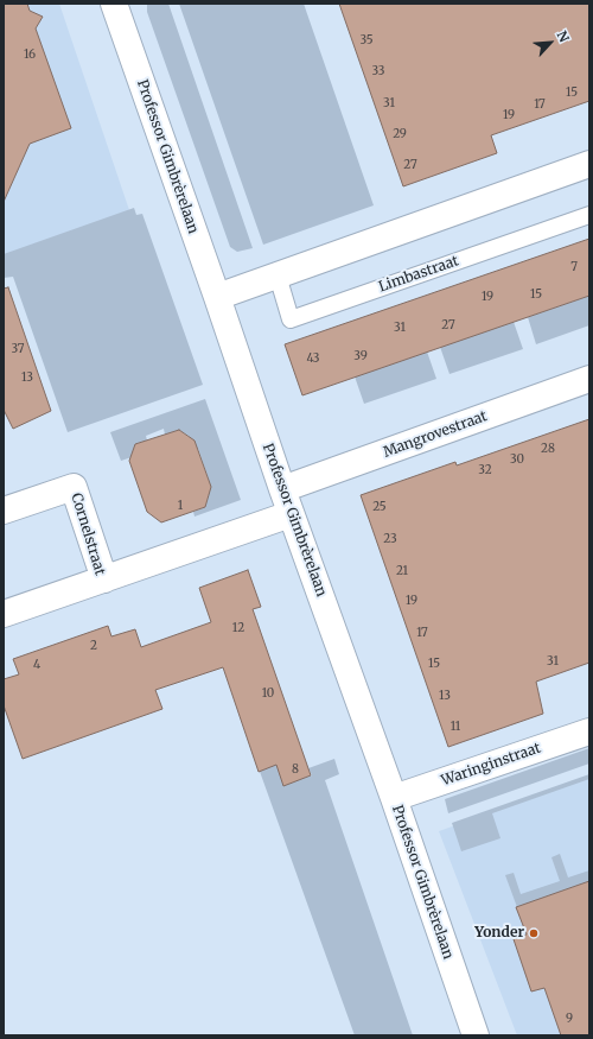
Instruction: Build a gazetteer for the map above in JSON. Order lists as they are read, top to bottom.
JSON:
{
  "streets": {
    "street": [
      "Professor Gimbrèrelaan",
      "Mangrovestraat",
      "Cornelstraat",
      "Waringinstraat"
    ],
    "lane": ["Limbastraat"]
  },
  "crossings": [
    ["Professor Gimbrèrelaan", "Mangrovestraat"],
    ["Professor Gimbrèrelaan", "Waringinstraat"]
  ],
  "places": ["Yonder"],
  "house_numbers": [
    "35",
    "16",
    "33",
    "15",
    "31",
    "17",
    "19",
    "29",
    "27",
    "7",
    "15",
    "19",
    "27",
    "31",
    "37",
    "39",
    "43",
    "13",
    "28",
    "30",
    "32",
    "1",
    "25",
    "23",
    "21",
    "19",
    "12",
    "17",
    "2",
    "31",
    "15",
    "4",
    "10",
    "13",
    "11",
    "8",
    "9"
  ],
  "north": "top right"
}
